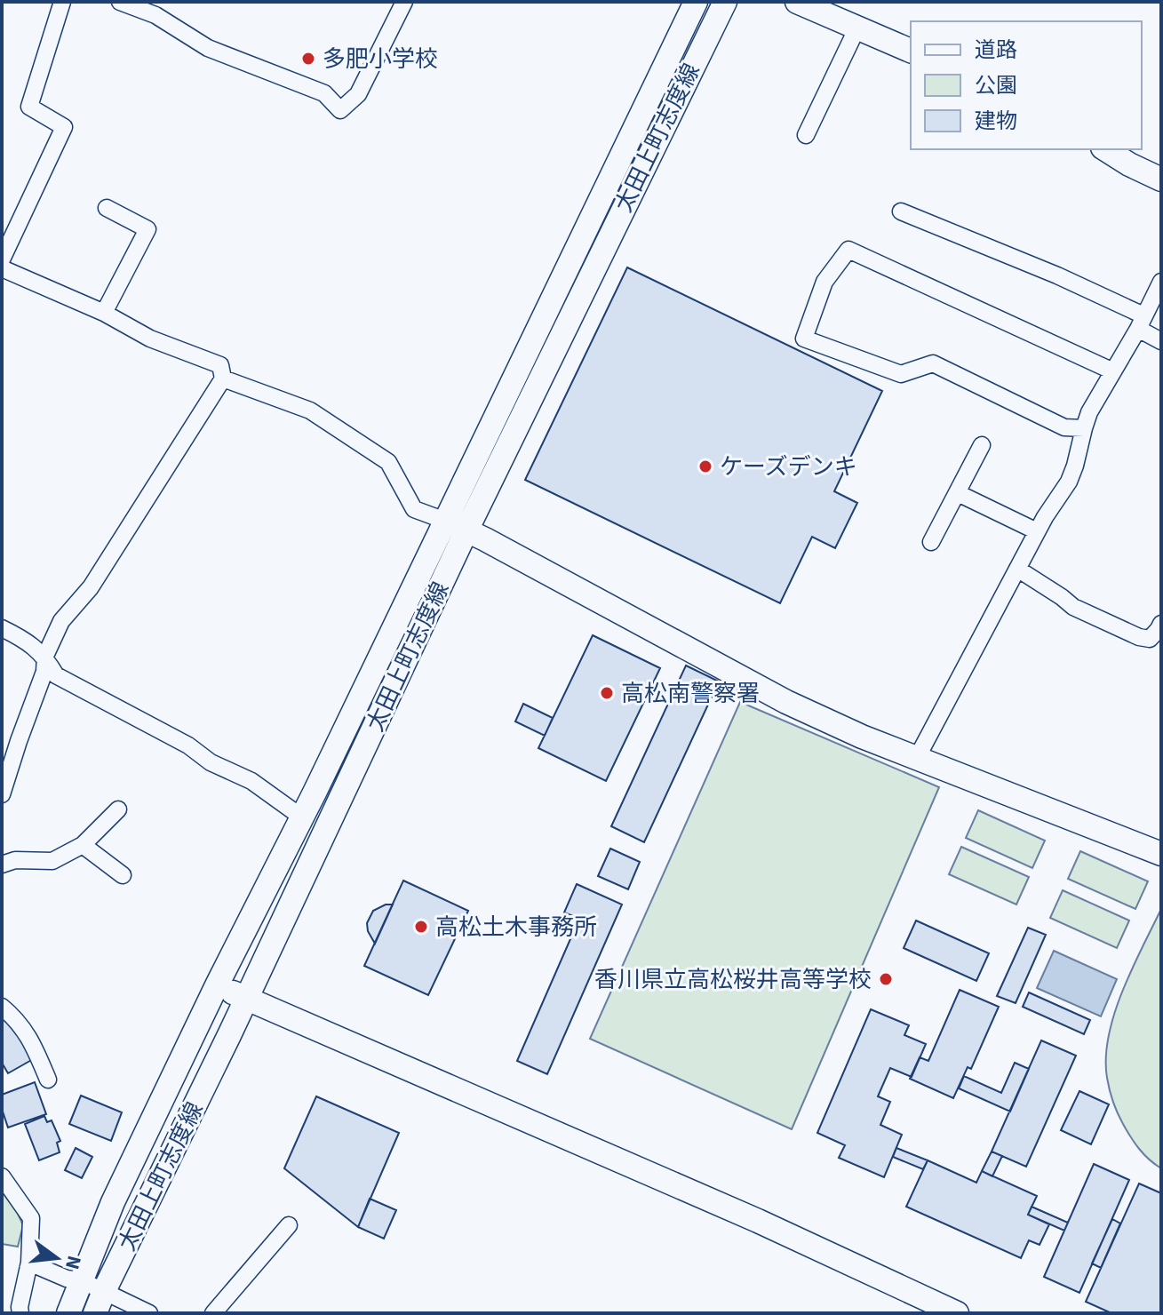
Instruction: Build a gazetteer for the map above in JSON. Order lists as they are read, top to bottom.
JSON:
{
  "streets": {
    "main road": ["太田上町志度線"]
  },
  "places": [
    "多肥小学校",
    "ケーズデンキ",
    "高松南警察署",
    "高松土木事務所",
    "香川県立高松桜井高等学校"
  ],
  "legend": ["道路", "公園", "建物"],
  "north": "right"
}
